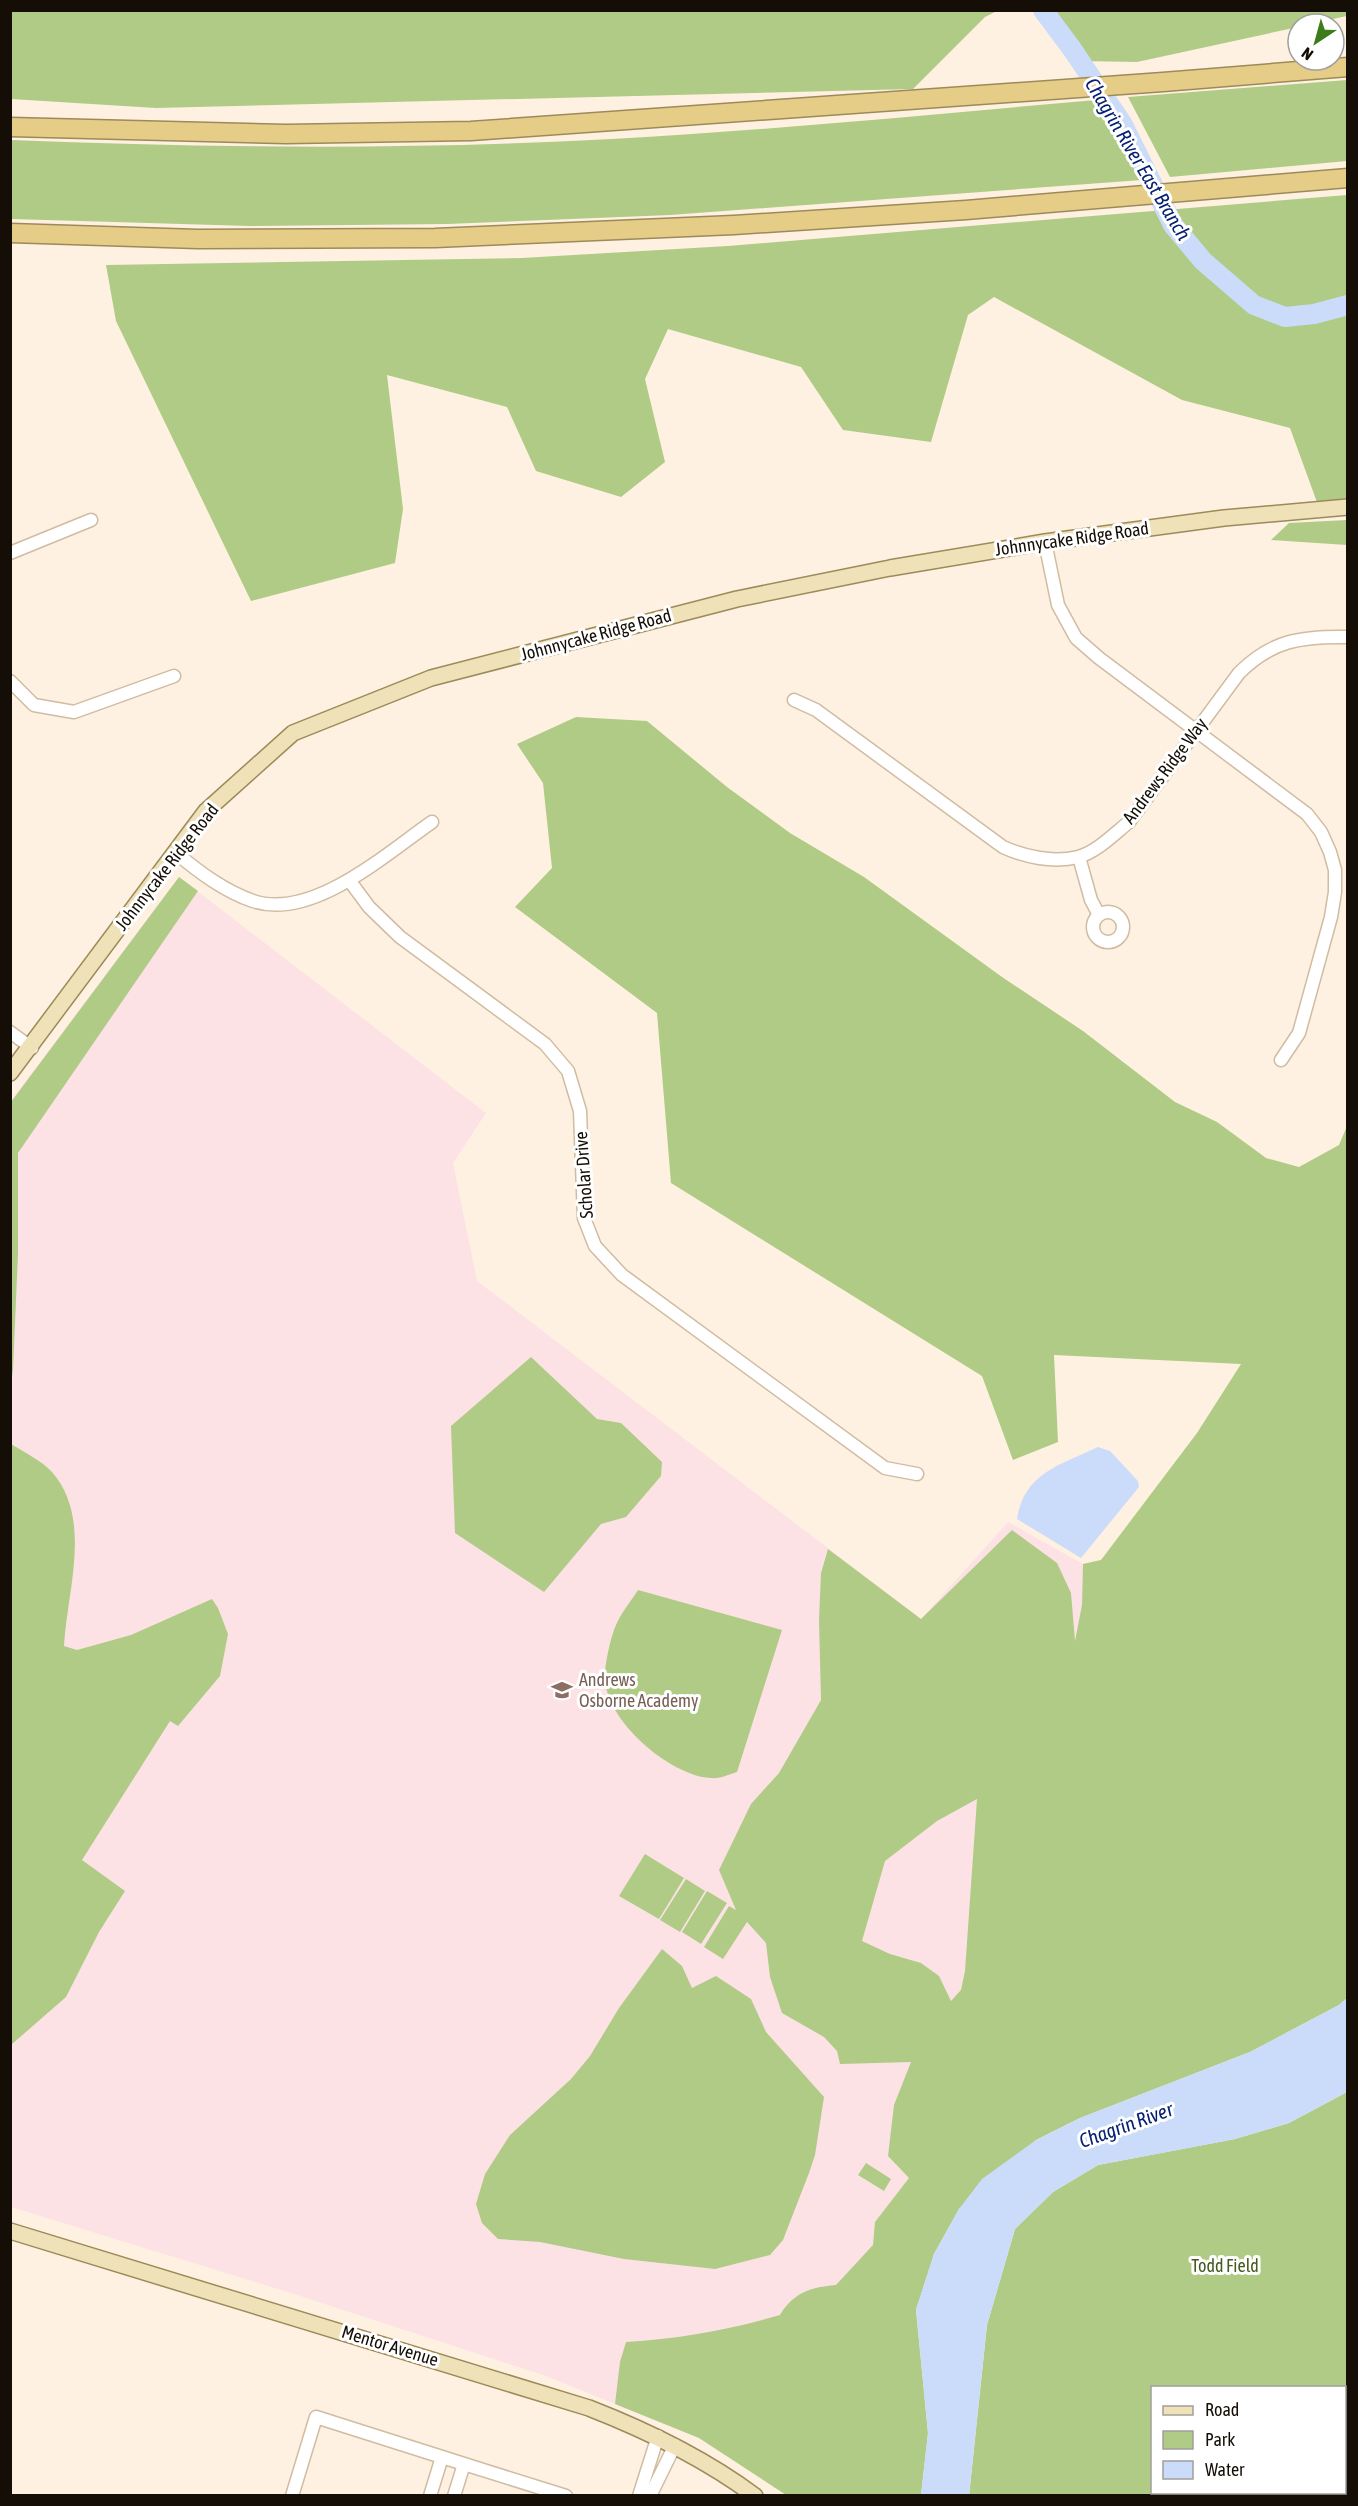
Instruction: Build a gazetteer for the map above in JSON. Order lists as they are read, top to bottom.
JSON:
{
  "streets": {
    "main road": ["Johnnycake Ridge Road", "Mentor Avenue"],
    "street": ["Andrews Ridge Way", "Scholar Drive"]
  },
  "water": ["Chagrin River East Branch", "Chagrin River"],
  "parks": ["Todd Field"],
  "places": {
    "school or university": ["Andrews Osborne Academy"]
  },
  "legend": ["Road", "Park", "Water"],
  "north": "bottom left"
}
